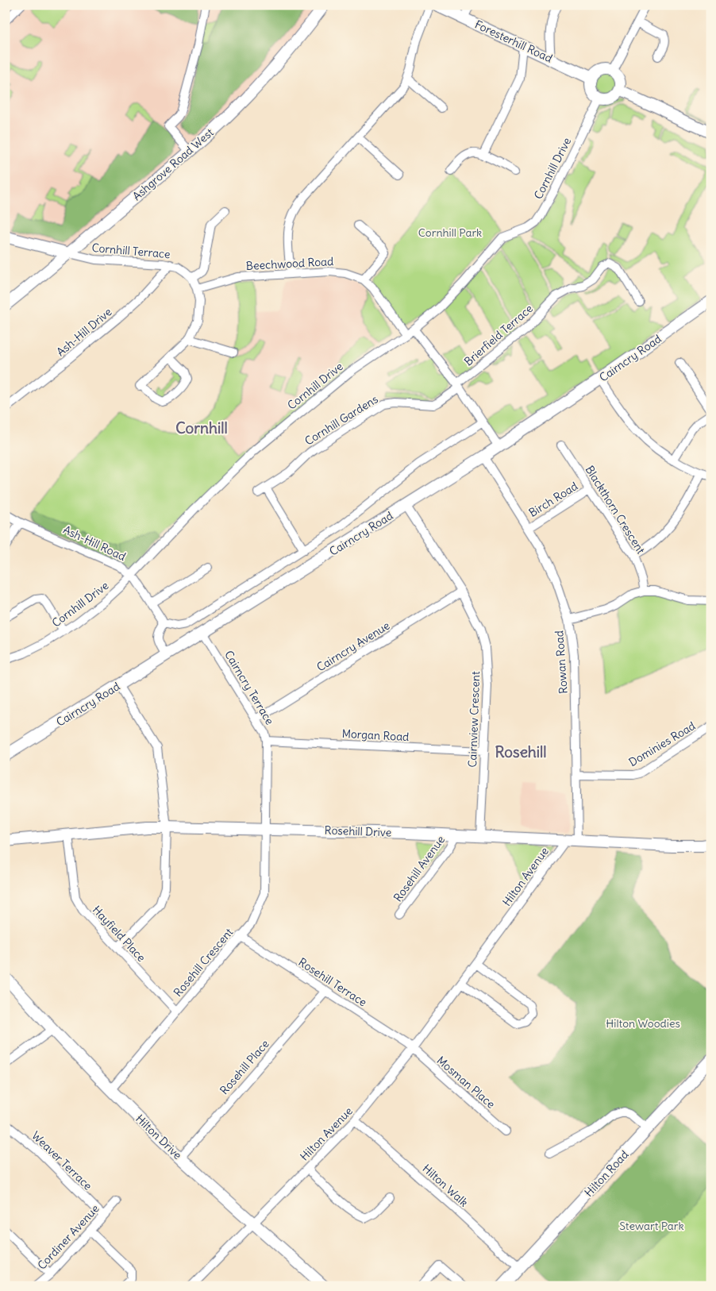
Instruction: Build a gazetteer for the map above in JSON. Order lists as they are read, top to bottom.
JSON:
{
  "streets": {
    "street": [
      "Foresterhill Road",
      "Ashgrove Road West",
      "Cornhill Drive",
      "Cornhill Terrace",
      "Beechwood Road",
      "Ash-Hill Drive",
      "Brierfield Terrace",
      "Cairncry Road",
      "Cornhill Gardens",
      "Birch Road",
      "Blackthorn Crescent",
      "Ash-Hill Road",
      "Cairncry Avenue",
      "Rowan Road",
      "Cairncry Terrace",
      "Cairnview Crescent",
      "Morgan Road",
      "Dominies Road",
      "Rosehill Drive",
      "Rosehill Avenue",
      "Hilton Avenue",
      "Hayfield Place",
      "Rosehill Crescent",
      "Rosehill Terrace",
      "Rosehill Place",
      "Mosman Place",
      "Hilton Drive",
      "Weaver Terrace",
      "Hilton Road",
      "Hilton Walk",
      "Cordiner Avenue"
    ]
  },
  "crossings": [
    ["Foresterhill Road", "Cornhill Drive"],
    ["Ashgrove Road West", "Cornhill Terrace"],
    ["Cornhill Drive", "Beechwood Road"],
    ["Cornhill Drive", "Ash-Hill Road"],
    ["Cornhill Terrace", "Ash-Hill Drive"],
    ["Brierfield Terrace", "Cornhill Gardens"],
    ["Cairncry Road", "Cornhill Gardens"],
    ["Cairncry Road", "Ash-Hill Road"],
    ["Cairncry Road", "Rowan Road"],
    ["Cairncry Road", "Cairncry Terrace"],
    ["Cairncry Road", "Cairnview Crescent"],
    ["Birch Road", "Blackthorn Crescent"],
    ["Birch Road", "Rowan Road"],
    ["Cairncry Avenue", "Cairncry Terrace"],
    ["Cairncry Avenue", "Cairnview Crescent"],
    ["Rowan Road", "Dominies Road"],
    ["Rowan Road", "Rosehill Drive"],
    ["Cairncry Terrace", "Morgan Road"],
    ["Cairncry Terrace", "Rosehill Drive"],
    ["Cairncry Terrace", "Rosehill Crescent"],
    ["Cairnview Crescent", "Morgan Road"],
    ["Cairnview Crescent", "Rosehill Drive"],
    ["Rosehill Drive", "Rosehill Avenue"],
    ["Rosehill Drive", "Hilton Avenue"],
    ["Rosehill Drive", "Hayfield Place"],
    ["Rosehill Drive", "Rosehill Crescent"],
    ["Hilton Avenue", "Rosehill Terrace"],
    ["Hilton Avenue", "Mosman Place"],
    ["Hilton Avenue", "Hilton Drive"],
    ["Hilton Avenue", "Hilton Walk"],
    ["Hayfield Place", "Rosehill Crescent"],
    ["Rosehill Crescent", "Rosehill Terrace"],
    ["Rosehill Crescent", "Hilton Drive"],
    ["Rosehill Terrace", "Rosehill Place"],
    ["Rosehill Terrace", "Mosman Place"],
    ["Rosehill Place", "Hilton Drive"],
    ["Weaver Terrace", "Cordiner Avenue"],
    ["Hilton Road", "Hilton Walk"]
  ],
  "districts": ["Cornhill", "Rosehill"],
  "parks": ["Cornhill Park", "Hilton Woodies", "Stewart Park"]
}
